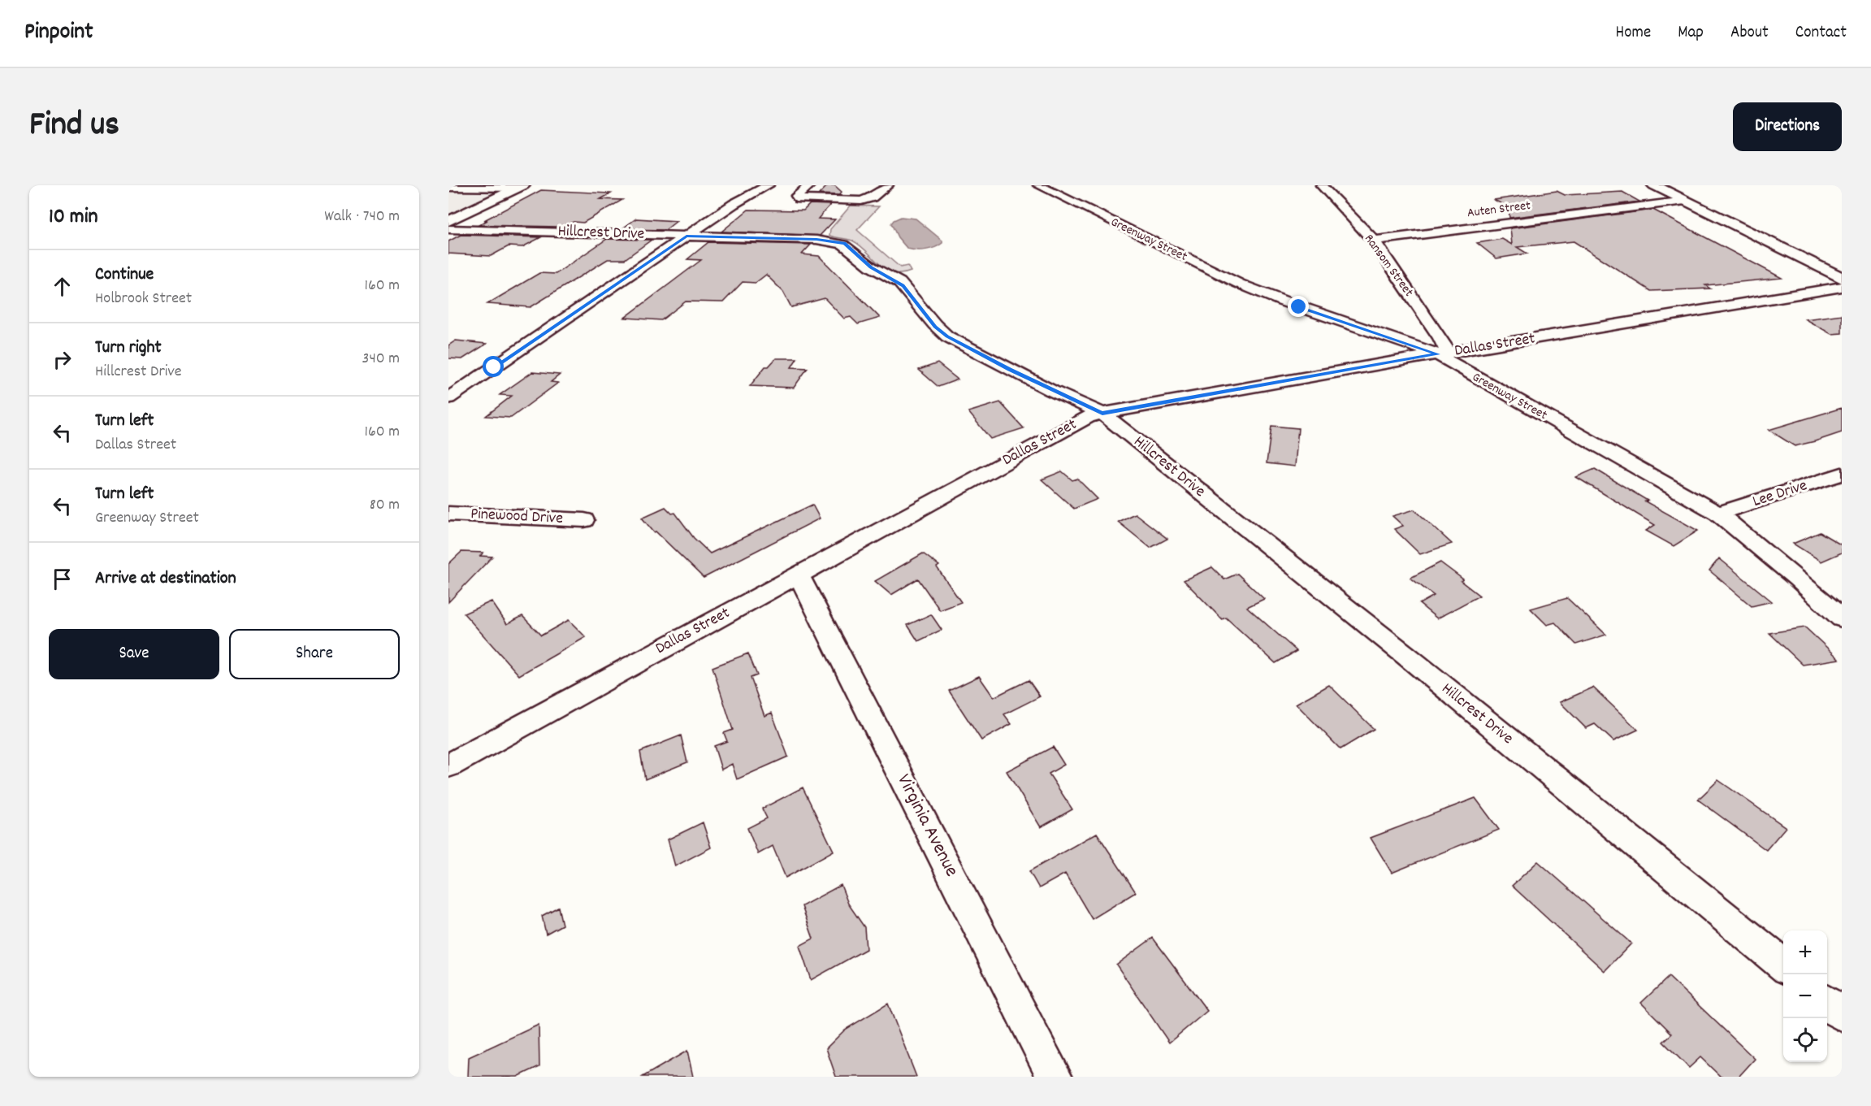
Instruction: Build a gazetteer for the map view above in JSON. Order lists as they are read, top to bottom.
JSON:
{
  "streets": {
    "street": [
      "Auten Street",
      "Hillcrest Drive",
      "Greenway Street",
      "Ransom Street",
      "Dallas Street",
      "Lee Drive",
      "Pinewood Drive",
      "Virginia Avenue"
    ]
  },
  "crossings": [
    ["Auten Street", "Ransom Street"],
    ["Hillcrest Drive", "Dallas Street"],
    ["Greenway Street", "Ransom Street"],
    ["Greenway Street", "Dallas Street"],
    ["Greenway Street", "Lee Drive"],
    ["Ransom Street", "Dallas Street"],
    ["Dallas Street", "Virginia Avenue"]
  ],
  "page": {
    "header": "Pinpoint",
    "nav": [
      "Home",
      "Map",
      "About",
      "Contact"
    ],
    "title": "Find us",
    "buttons": [
      "Directions",
      ["Save", "Share"]
    ],
    "heading": ["10 min", "Walk · 740 m"],
    "list": [
      ["Continue", "Holbrook Street", "160 m"],
      ["Turn right", "Hillcrest Drive", "340 m"],
      ["Turn left", "Dallas Street", "160 m"],
      ["Turn left", "Greenway Street", "80 m"],
      "Arrive at destination"
    ],
    "map_buttons": ["+", "−"]
  }
}
